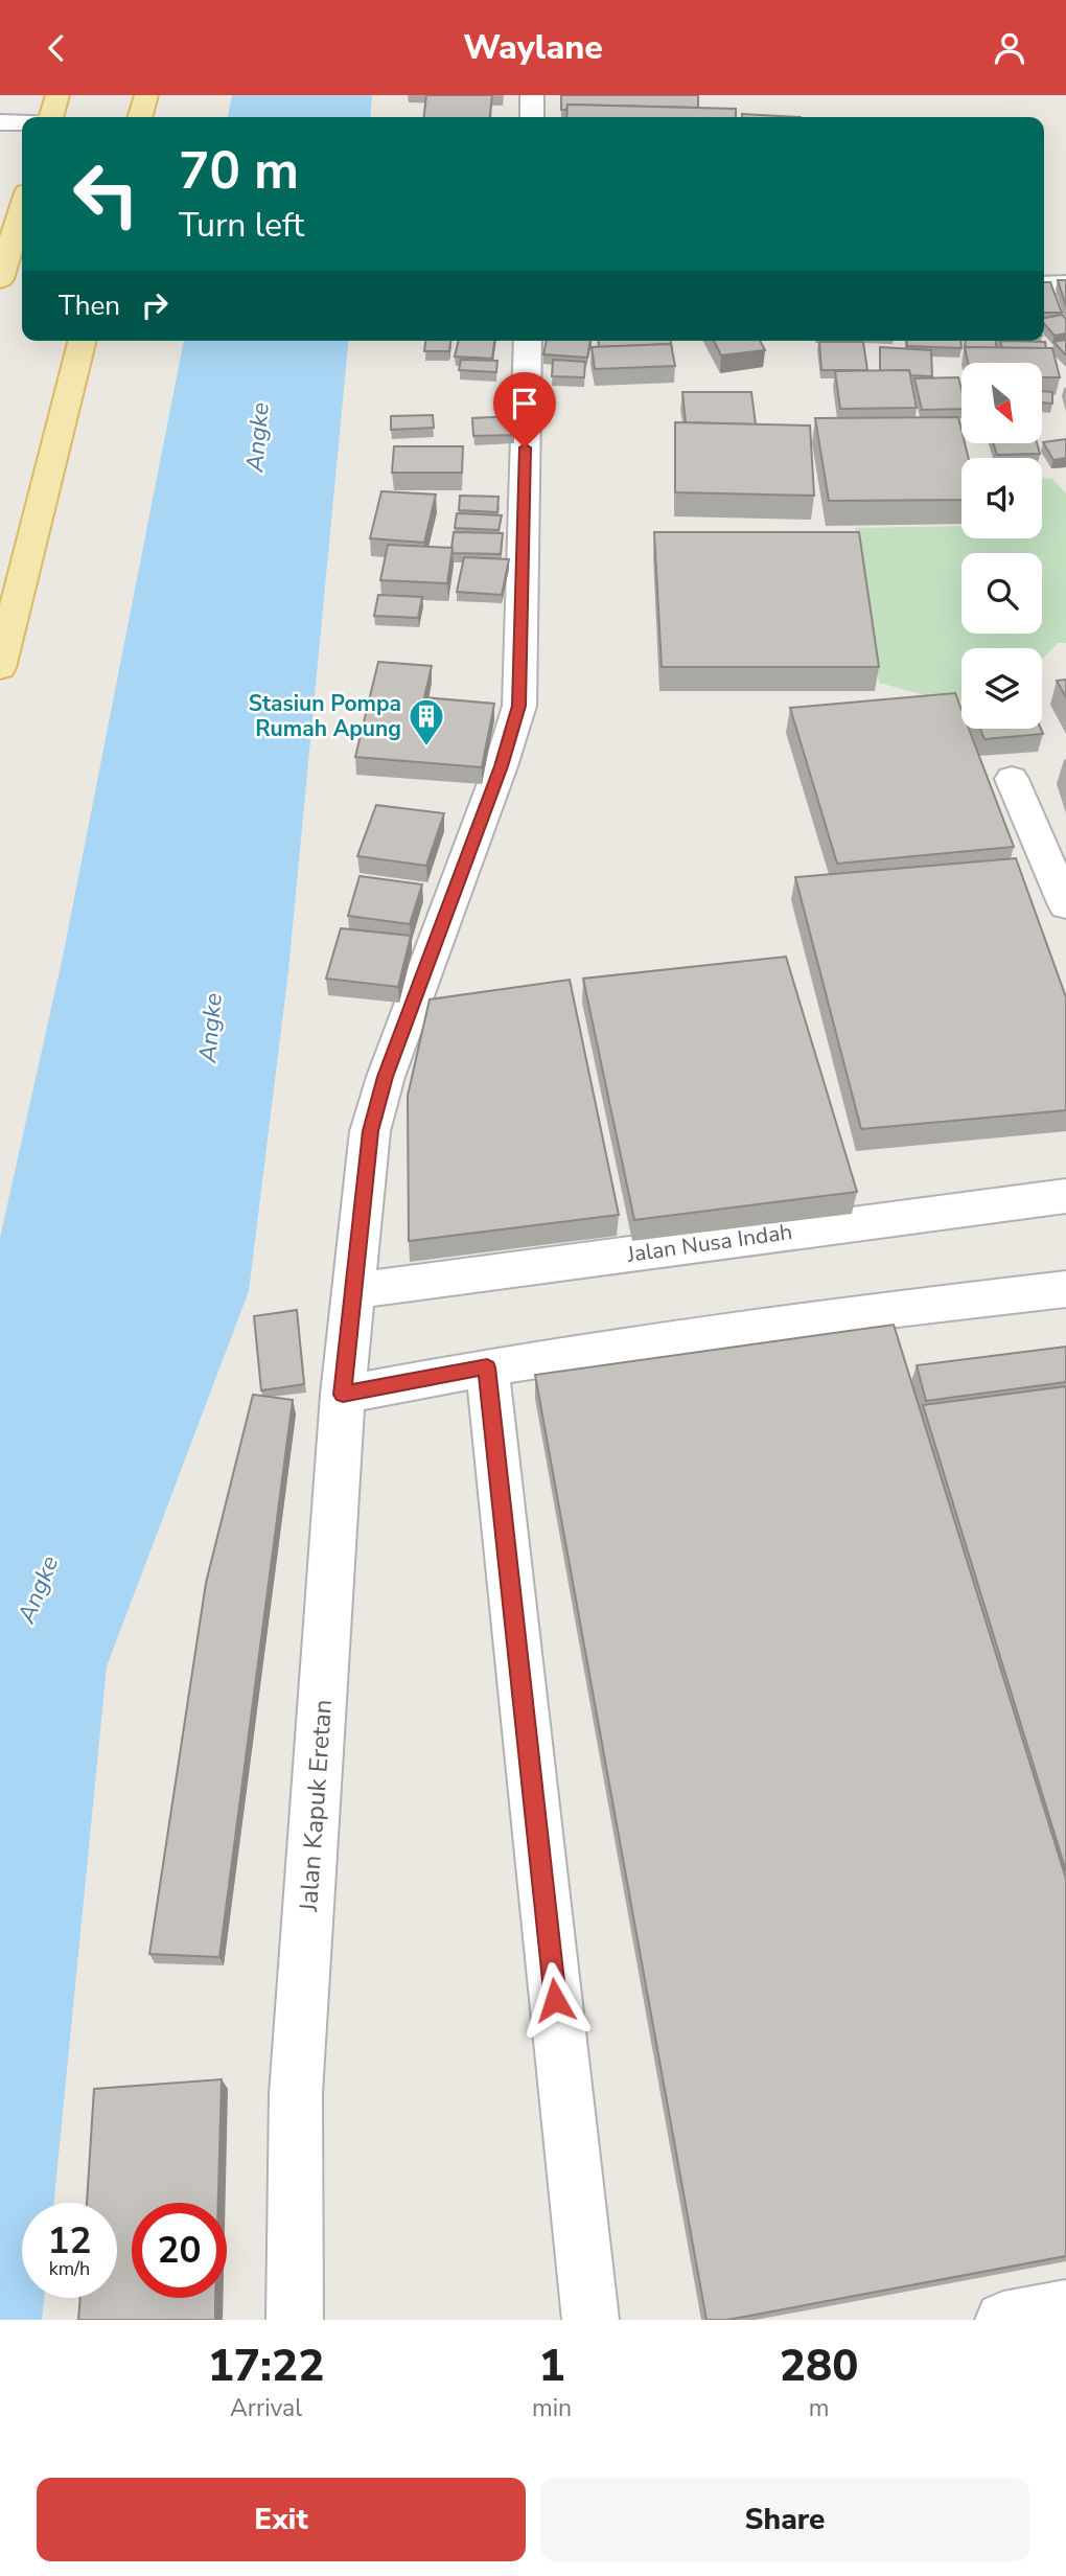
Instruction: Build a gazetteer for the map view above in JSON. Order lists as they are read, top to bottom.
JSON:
{
  "streets": {
    "street": ["Jalan Nusa Indah", "Jalan Kapuk Eretan"]
  },
  "crossings": [
    ["Jalan Nusa Indah", "Jalan Kapuk Eretan"]
  ],
  "water": ["Angke"],
  "places": {
    "building": ["Stasiun Pompa Rumah Apung"]
  },
  "north": "bottom right",
  "page": {
    "header": "Waylane",
    "turn": ["70 m", "Turn left"],
    "then": "Then",
    "speed": "12 km/h",
    "limit": "20",
    "eta": [
      "17:22",
      "Arrival",
      "1",
      "min",
      "280",
      "m"
    ],
    "buttons": ["Exit", "Share"]
  }
}
